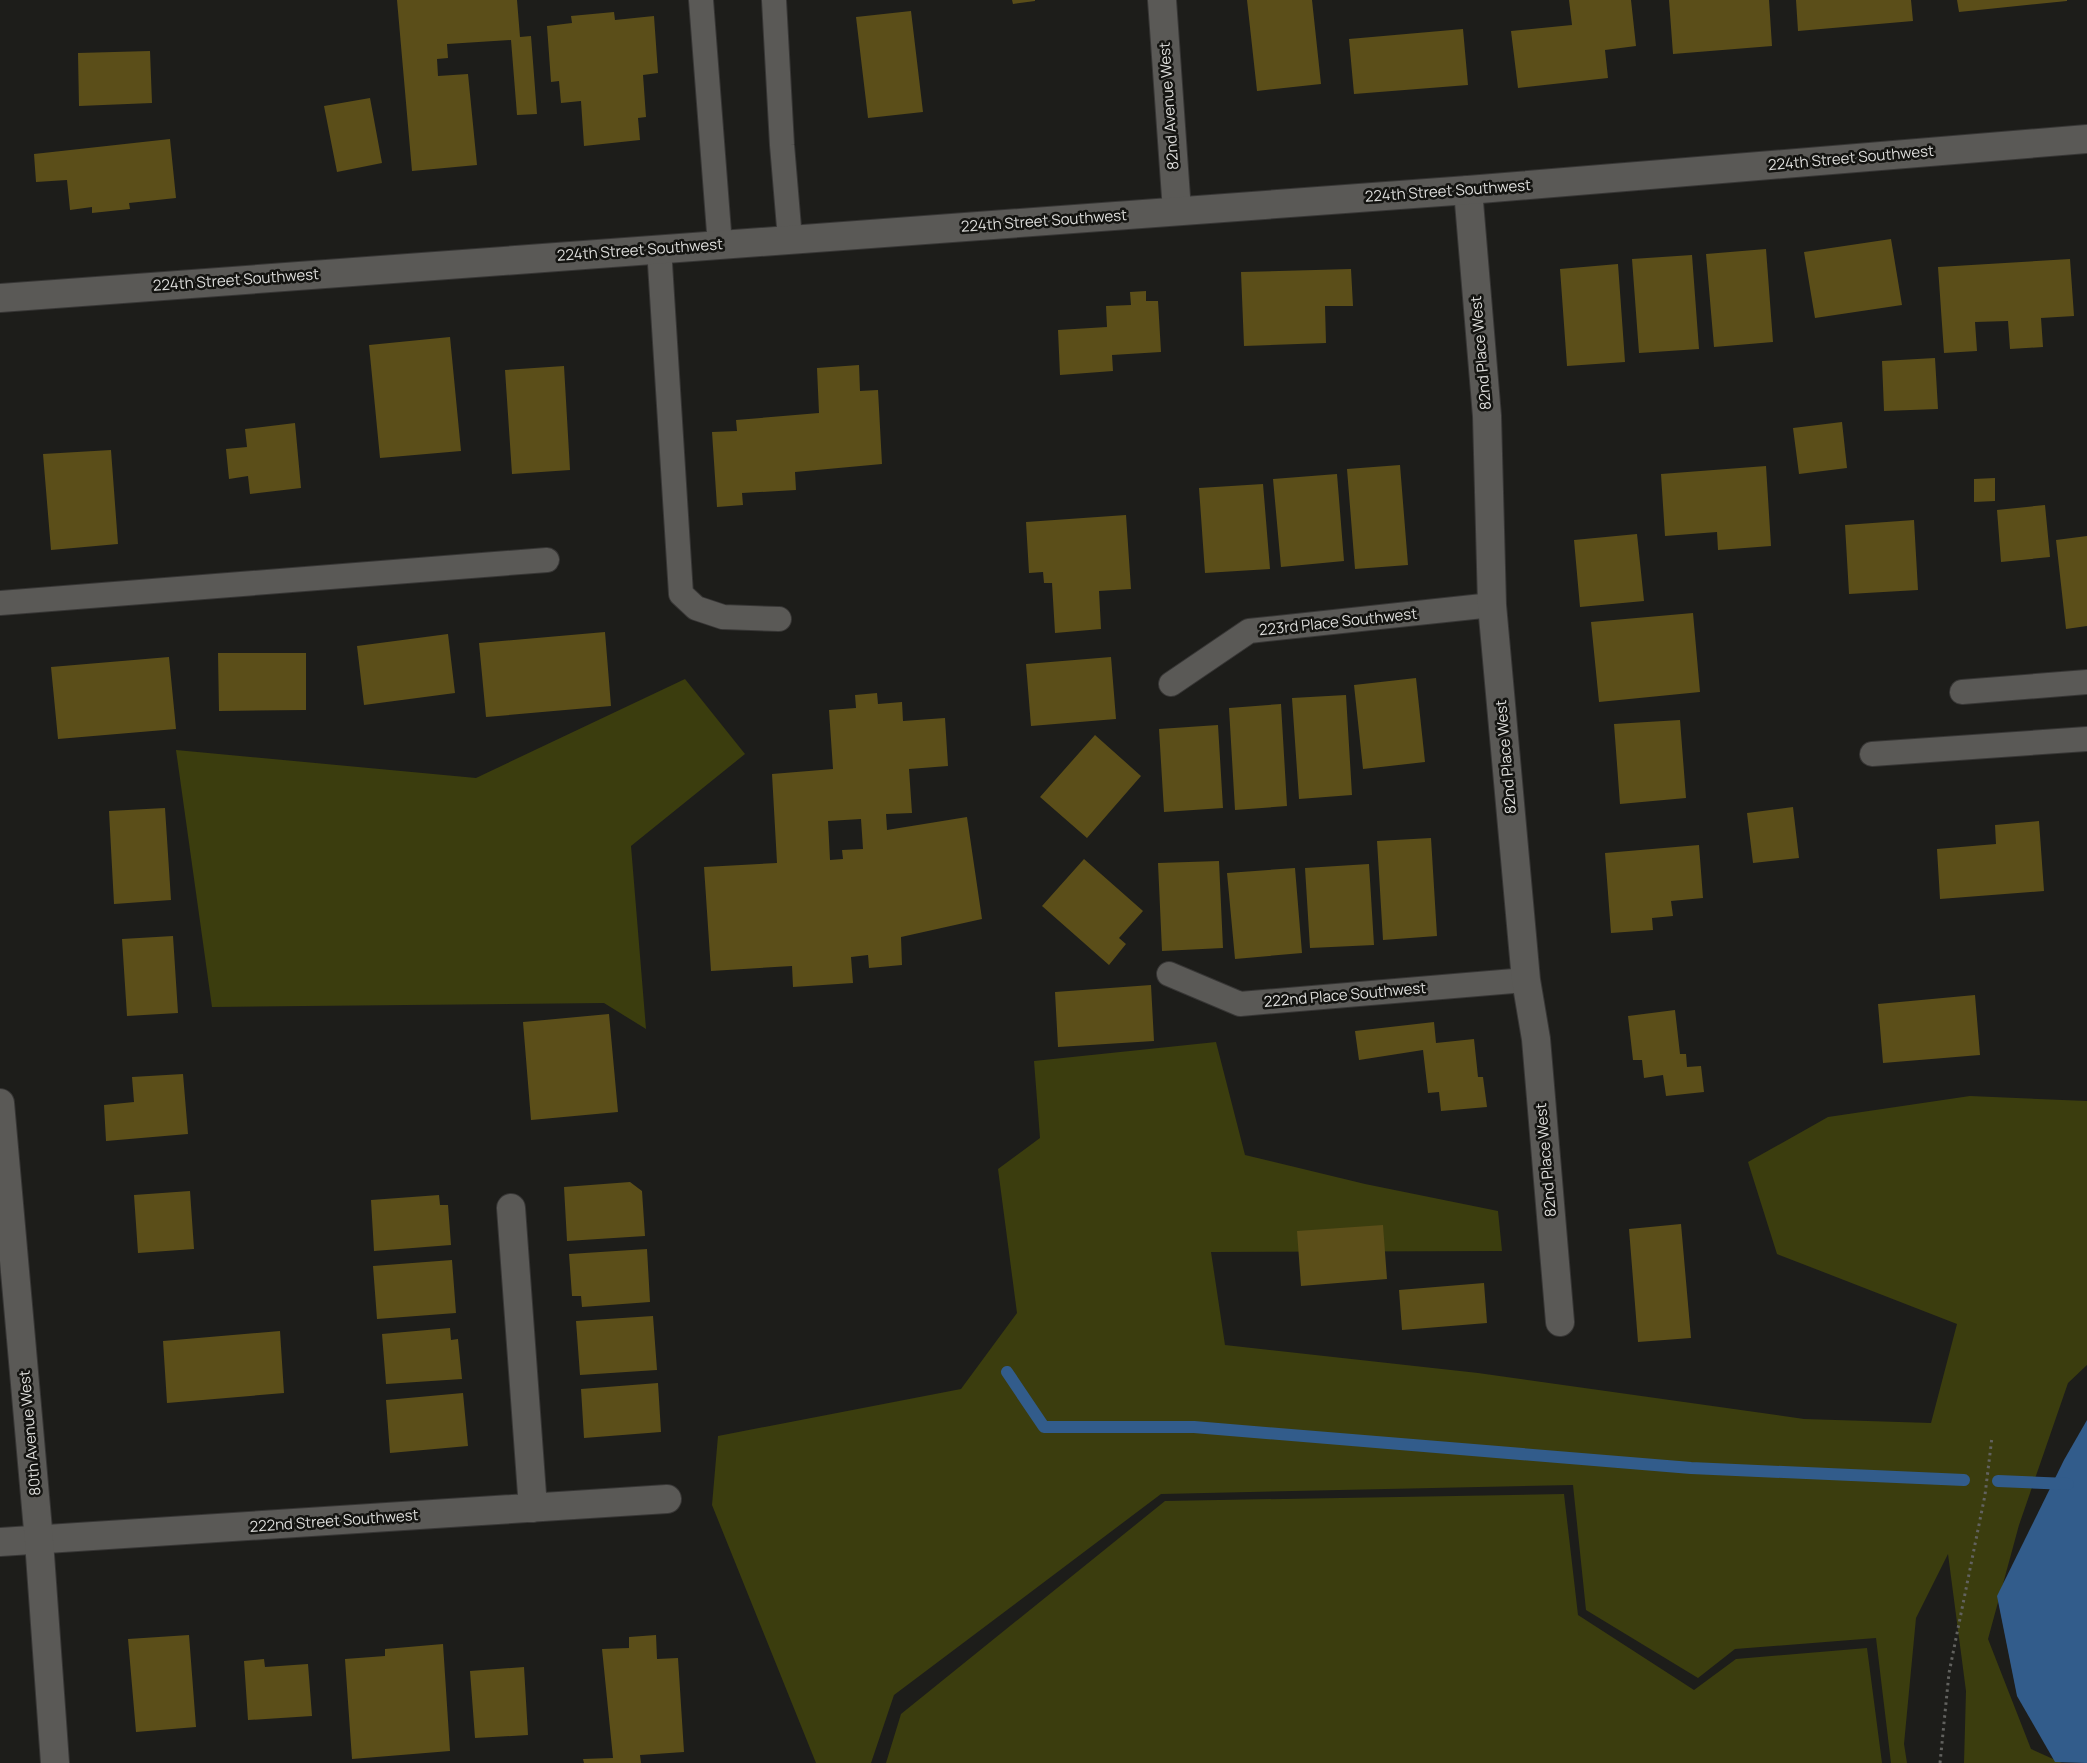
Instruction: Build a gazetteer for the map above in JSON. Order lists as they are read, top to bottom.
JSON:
{
  "streets": {
    "street": [
      "82nd Avenue West",
      "224th Street Southwest",
      "82nd Place West",
      "80th Avenue West",
      "222nd Street Southwest"
    ],
    "lane": ["223rd Place Southwest", "222nd Place Southwest"]
  },
  "crossings": [
    ["82nd Avenue West", "224th Street Southwest"],
    ["224th Street Southwest", "82nd Place West"],
    ["82nd Place West", "223rd Place Southwest"],
    ["82nd Place West", "222nd Place Southwest"],
    ["80th Avenue West", "222nd Street Southwest"]
  ]
}
